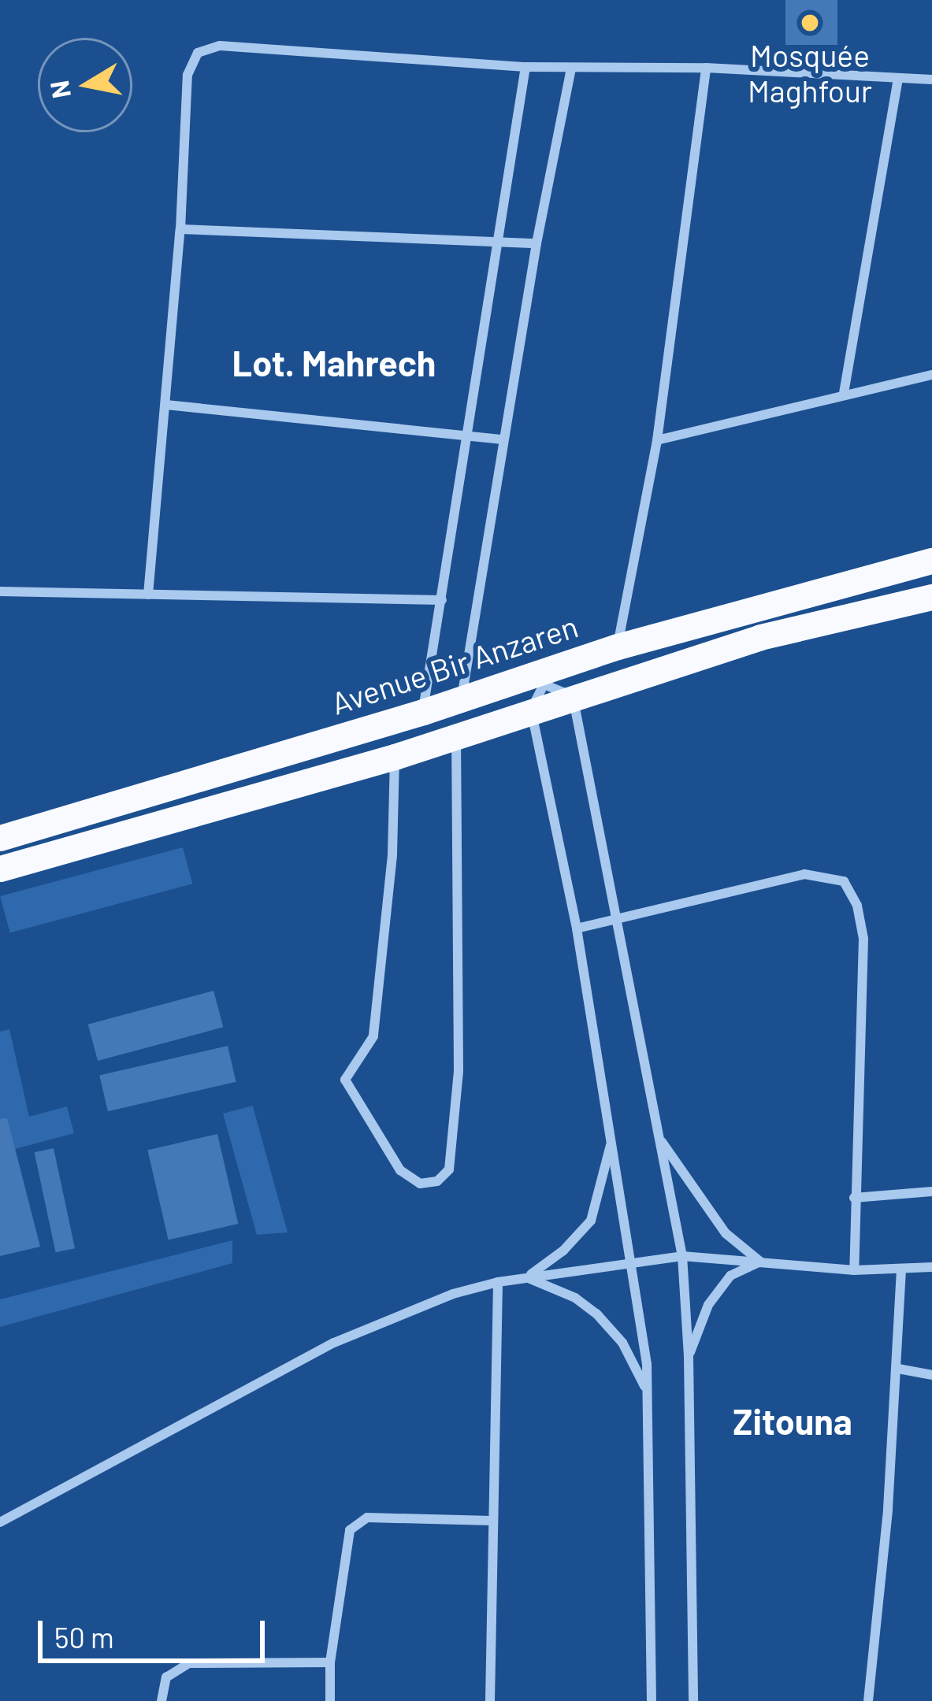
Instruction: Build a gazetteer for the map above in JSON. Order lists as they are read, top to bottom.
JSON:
{
  "streets": {
    "highway": ["Avenue Bir Anzaren"]
  },
  "districts": ["Lot. Mahrech", "Zitouna"],
  "places": ["Mosquée Maghfour"],
  "scale_bar": "50 m",
  "north": "left"
}
